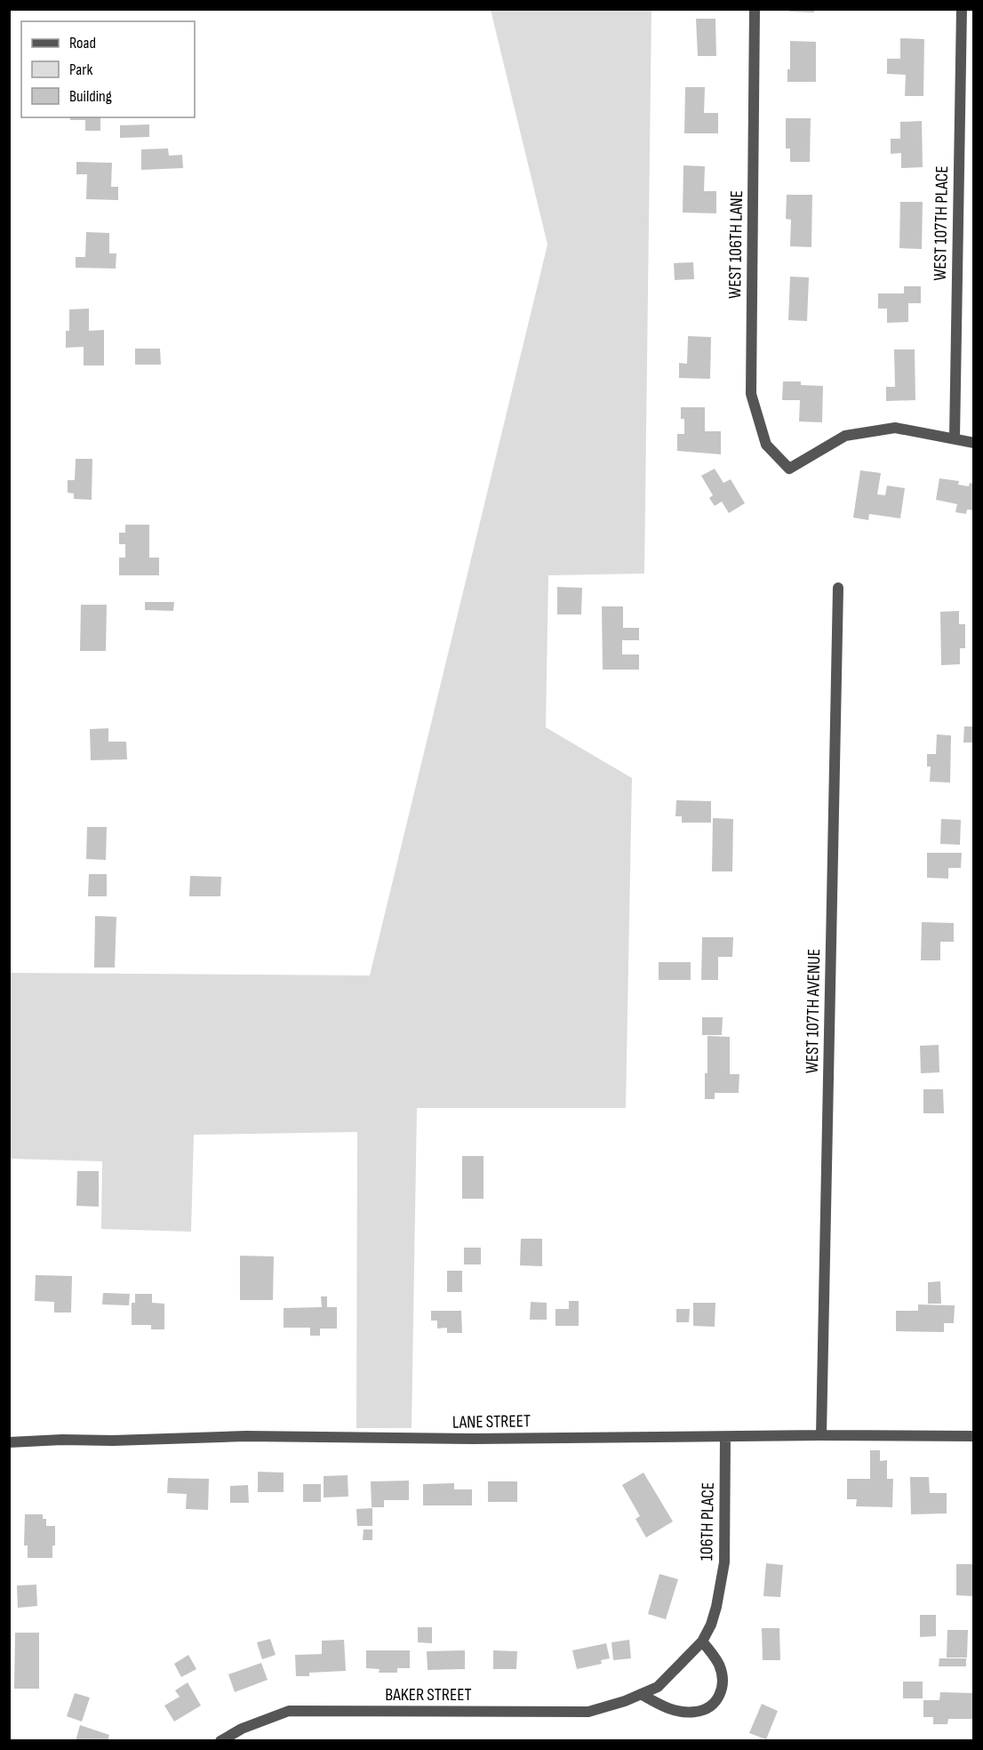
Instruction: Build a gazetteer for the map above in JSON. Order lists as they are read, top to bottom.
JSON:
{
  "streets": {
    "street": [
      "WEST 107TH PLACE",
      "WEST 106TH LANE",
      "WEST 107TH AVENUE",
      "LANE STREET",
      "106TH PLACE",
      "BAKER STREET"
    ]
  },
  "crossings": [
    ["WEST 107TH PLACE", "WEST 106TH LANE"],
    ["WEST 107TH AVENUE", "LANE STREET"],
    ["LANE STREET", "106TH PLACE"],
    ["106TH PLACE", "BAKER STREET"]
  ],
  "legend": ["Road", "Park", "Building"]
}
